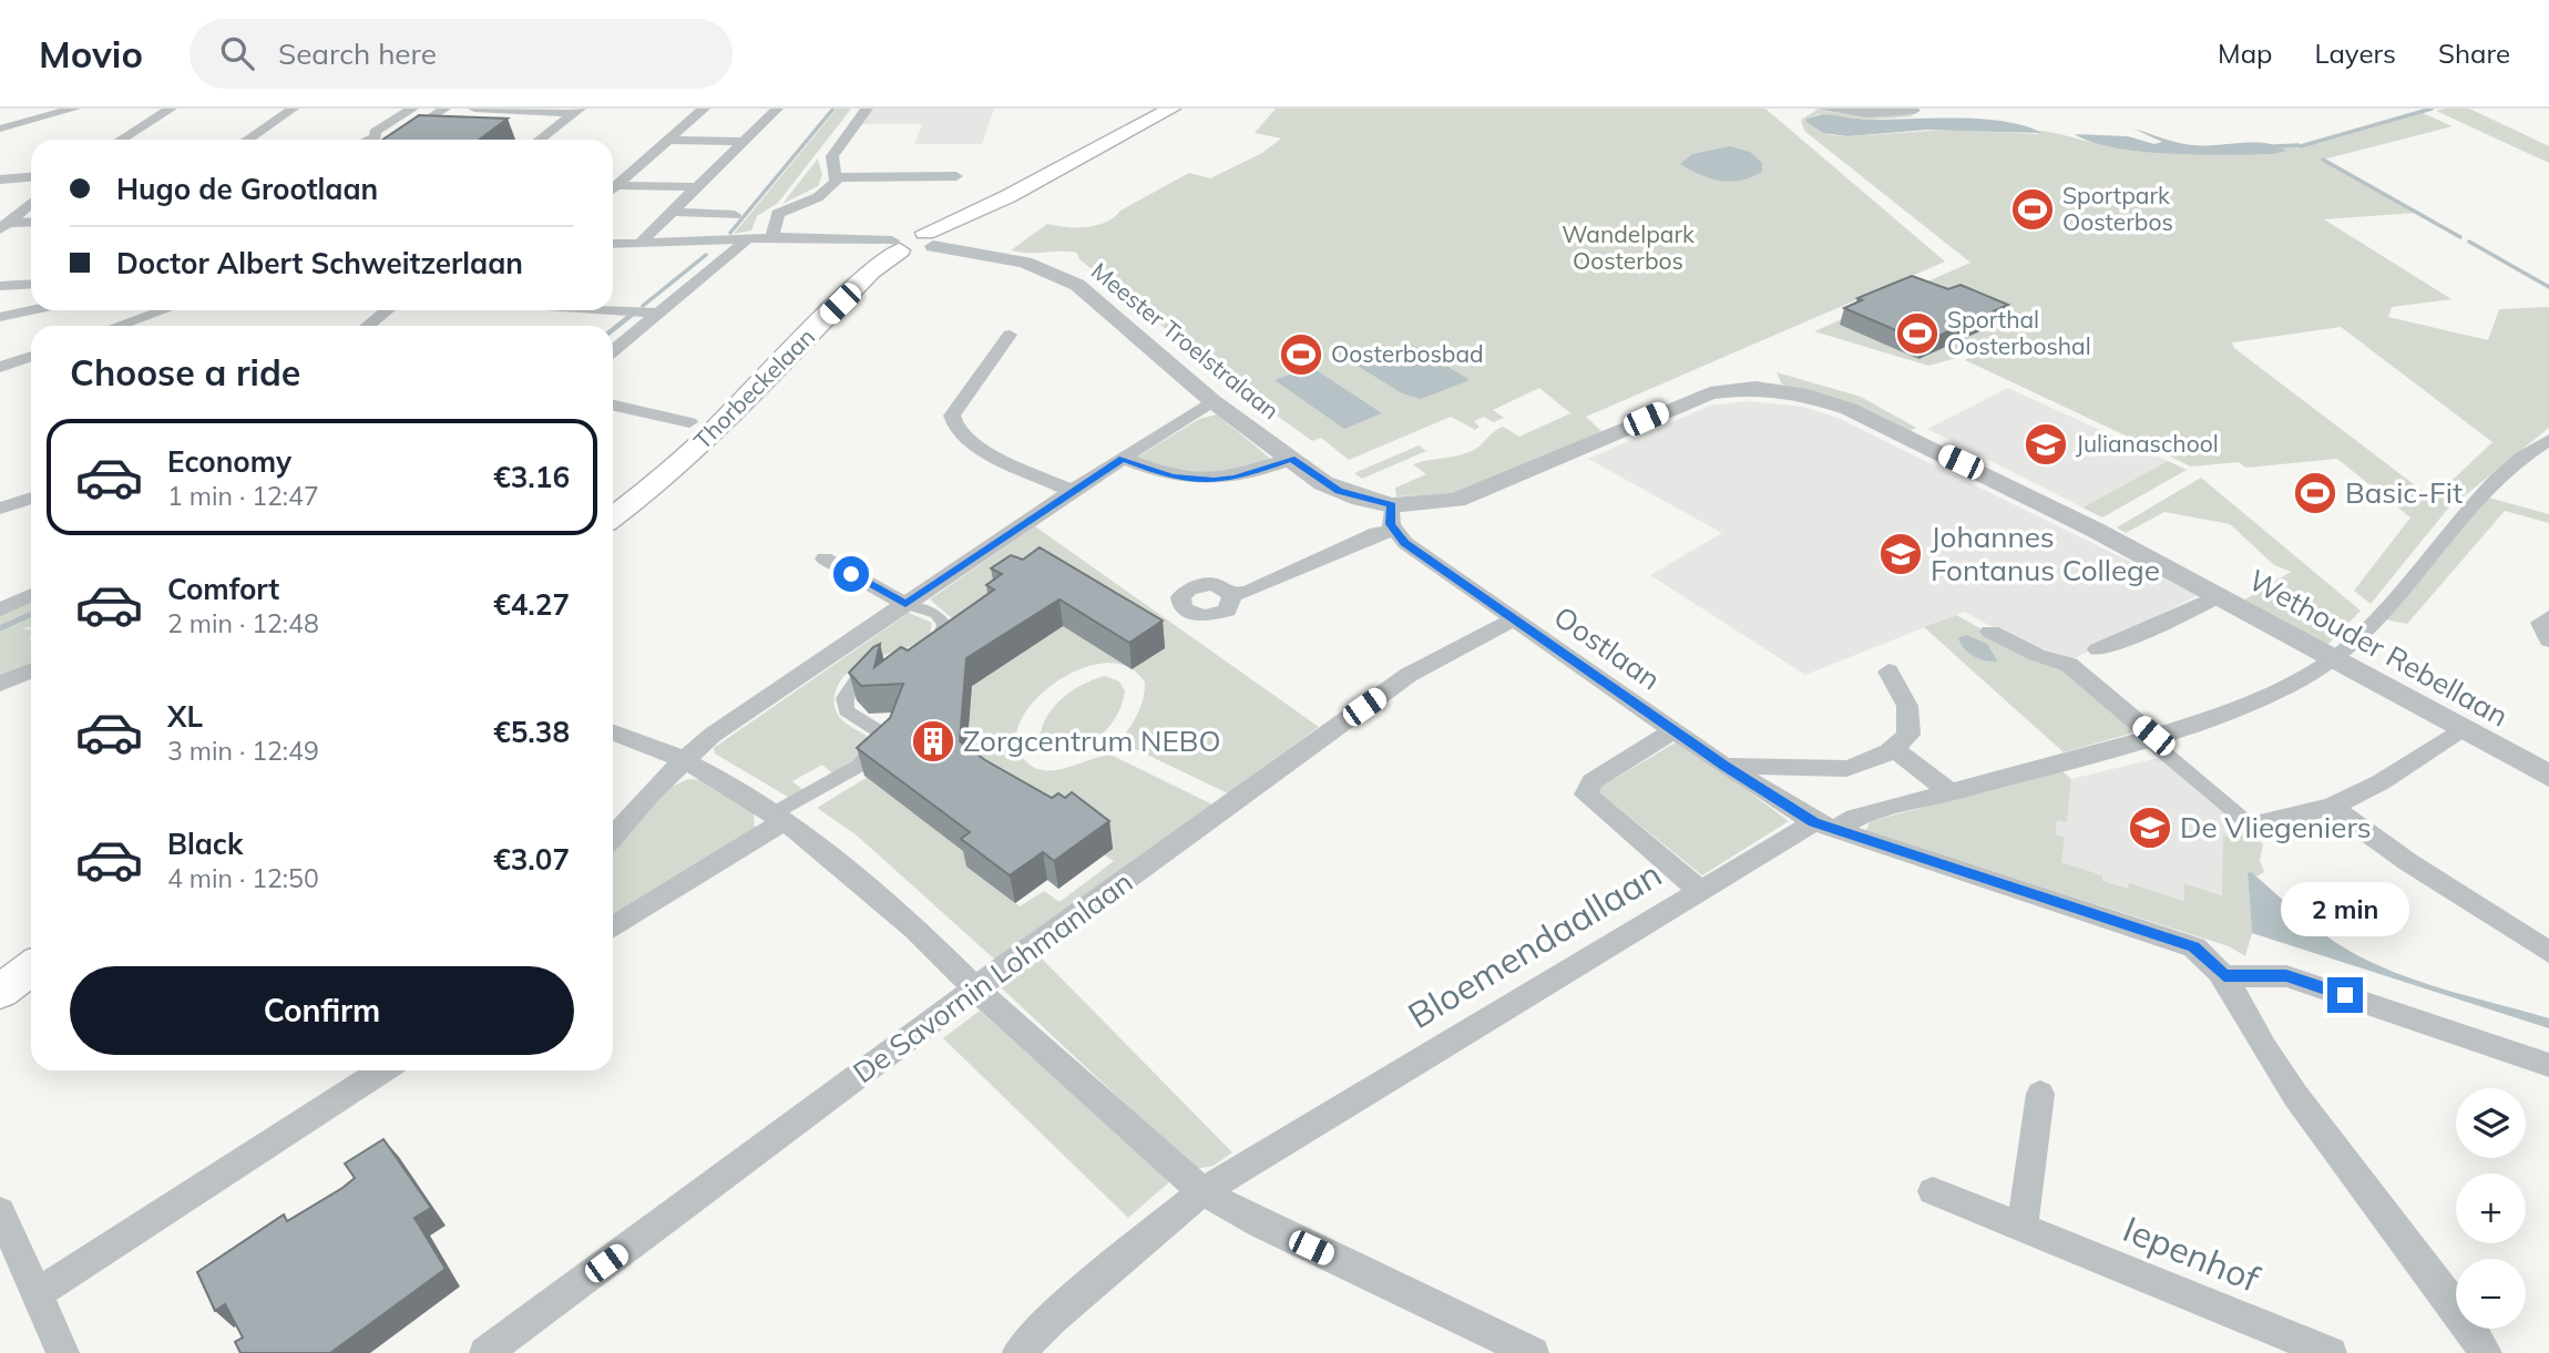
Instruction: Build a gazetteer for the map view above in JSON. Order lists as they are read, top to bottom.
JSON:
{
  "streets": {
    "main road": ["Thorbeckelaan"],
    "street": [
      "Meester Troelstralaan",
      "Oostlaan",
      "Wethouder Rebellaan",
      "Bloemendaallaan",
      "De Savornin Lohmanlaan",
      "Iepenhof"
    ]
  },
  "crossings": [
    ["Meester Troelstralaan", "Oostlaan"],
    ["Meester Troelstralaan", "Wethouder Rebellaan"],
    ["Oostlaan", "Wethouder Rebellaan"],
    ["Oostlaan", "Bloemendaallaan"],
    ["Oostlaan", "De Savornin Lohmanlaan"],
    ["Wethouder Rebellaan", "Bloemendaallaan"]
  ],
  "parks": ["Wandelpark Oosterbos"],
  "places": {
    "sports": [
      "Sportpark Oosterbos",
      "Sporthal Oosterboshal",
      "Oosterbosbad",
      "Basic-Fit"
    ],
    "school or university": ["Julianaschool", "Johannes Fontanus College", "De Vliegeniers"],
    "building": ["Zorgcentrum NEBO"]
  },
  "page": {
    "header": "Movio",
    "search": "Search here",
    "nav": ["Map", "Layers", "Share"],
    "banner": ["Hugo de Grootlaan", "Doctor Albert Schweitzerlaan"],
    "heading": "Choose a ride",
    "list": [
      {
        "name": "Economy",
        "note": "1 min · 12:47",
        "value": "€3.16"
      },
      {
        "name": "Comfort",
        "note": "2 min · 12:48",
        "value": "€4.27"
      },
      {
        "name": "XL",
        "note": "3 min · 12:49",
        "value": "€5.38"
      },
      {
        "name": "Black",
        "note": "4 min · 12:50",
        "value": "€3.07"
      }
    ],
    "bubble": "2 min",
    "buttons": "Confirm",
    "map_buttons": ["+", "−"]
  }
}
